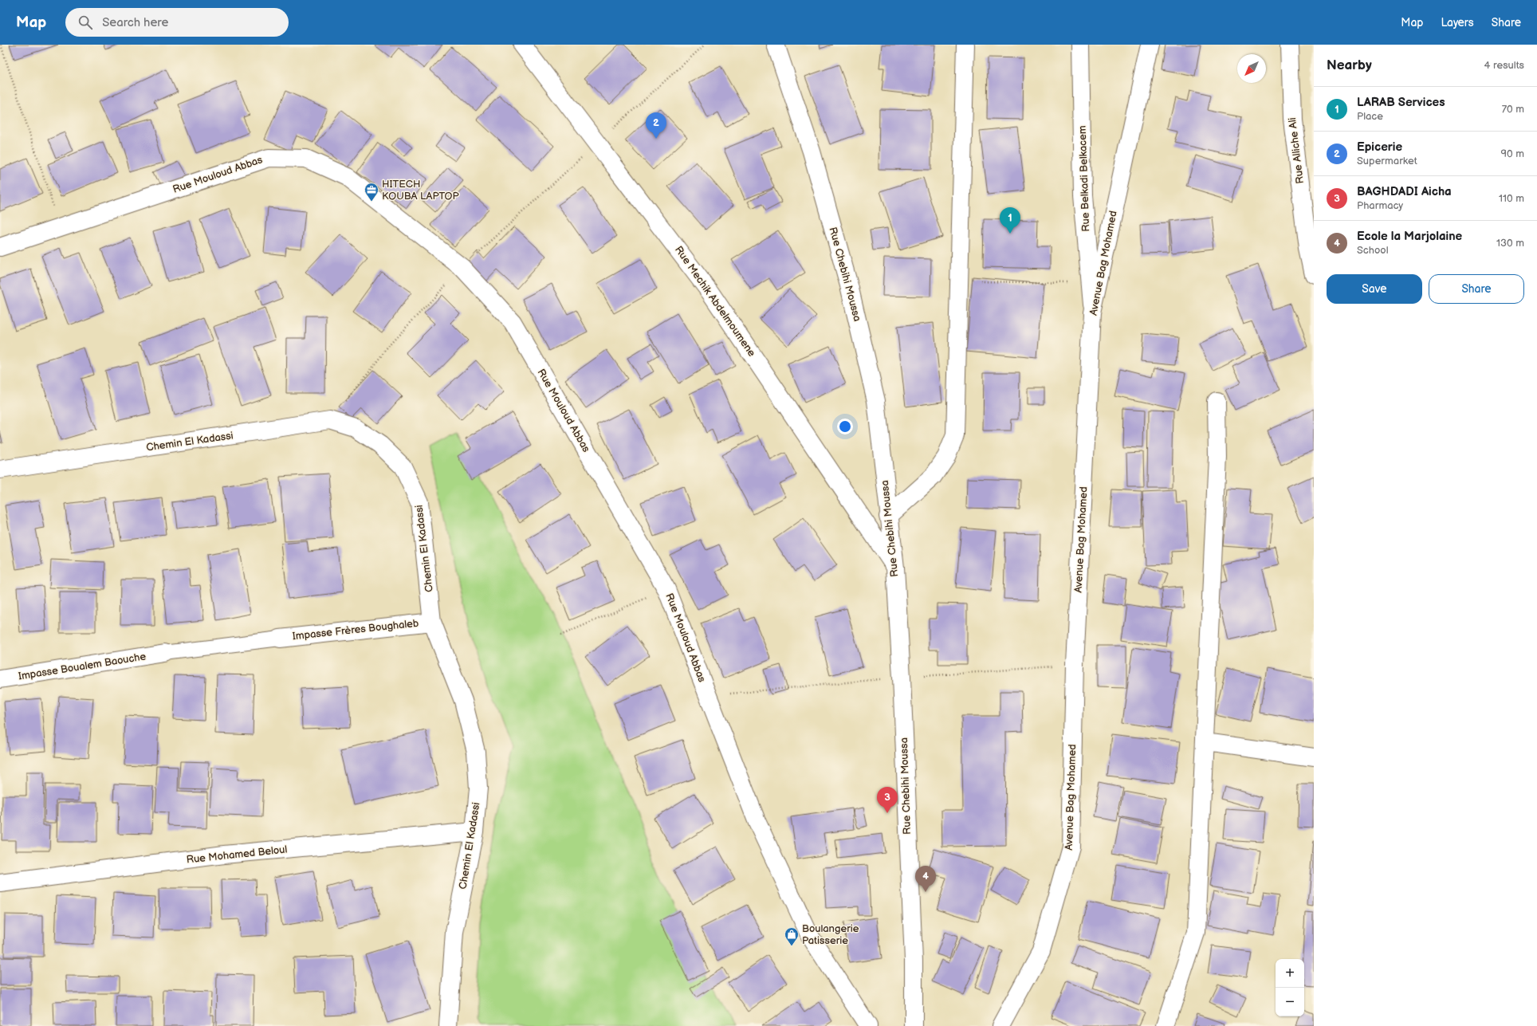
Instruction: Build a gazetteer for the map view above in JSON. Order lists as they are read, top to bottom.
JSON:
{
  "streets": {
    "street": [
      "Rue Alliche Ali",
      "Rue Mouloud Abbas",
      "Rue Belkadi Belkacem",
      "Avenue Bag Mohamed",
      "Rue Chebihi Moussa",
      "Rue Mechik Abdelmoumene",
      "Chemin El Kadassi",
      "Impasse Frères Boughaleb",
      "Impasse Boualem Baouche",
      "Rue Mohamed Beloul"
    ]
  },
  "crossings": [
    ["Rue Belkadi Belkacem", "Avenue Bag Mohamed"],
    ["Rue Chebihi Moussa", "Rue Mechik Abdelmoumene"],
    ["Chemin El Kadassi", "Impasse Frères Boughaleb"],
    ["Chemin El Kadassi", "Rue Mohamed Beloul"]
  ],
  "places": {
    "office": ["HITECH KOUBA LAPTOP"],
    "shop": ["Boulangerie Patisserie"]
  },
  "north": "bottom left",
  "page": {
    "header": "Map",
    "search": "Search here",
    "nav": ["Map", "Layers", "Share"],
    "heading": ["Nearby", "4 results"],
    "list": [
      {
        "mark": "1",
        "name": "LARAB Services",
        "note": "Place",
        "value": "70 m"
      },
      {
        "mark": "2",
        "name": "Epicerie",
        "note": "Supermarket",
        "value": "90 m"
      },
      {
        "mark": "3",
        "name": "BAGHDADI Aicha",
        "note": "Pharmacy",
        "value": "110 m"
      },
      {
        "mark": "4",
        "name": "Ecole la Marjolaine",
        "note": "School",
        "value": "130 m"
      }
    ],
    "pins": [
      "2",
      "1",
      "3",
      "4"
    ],
    "buttons": ["Save", "Share"],
    "map_buttons": ["+", "−"]
  }
}
